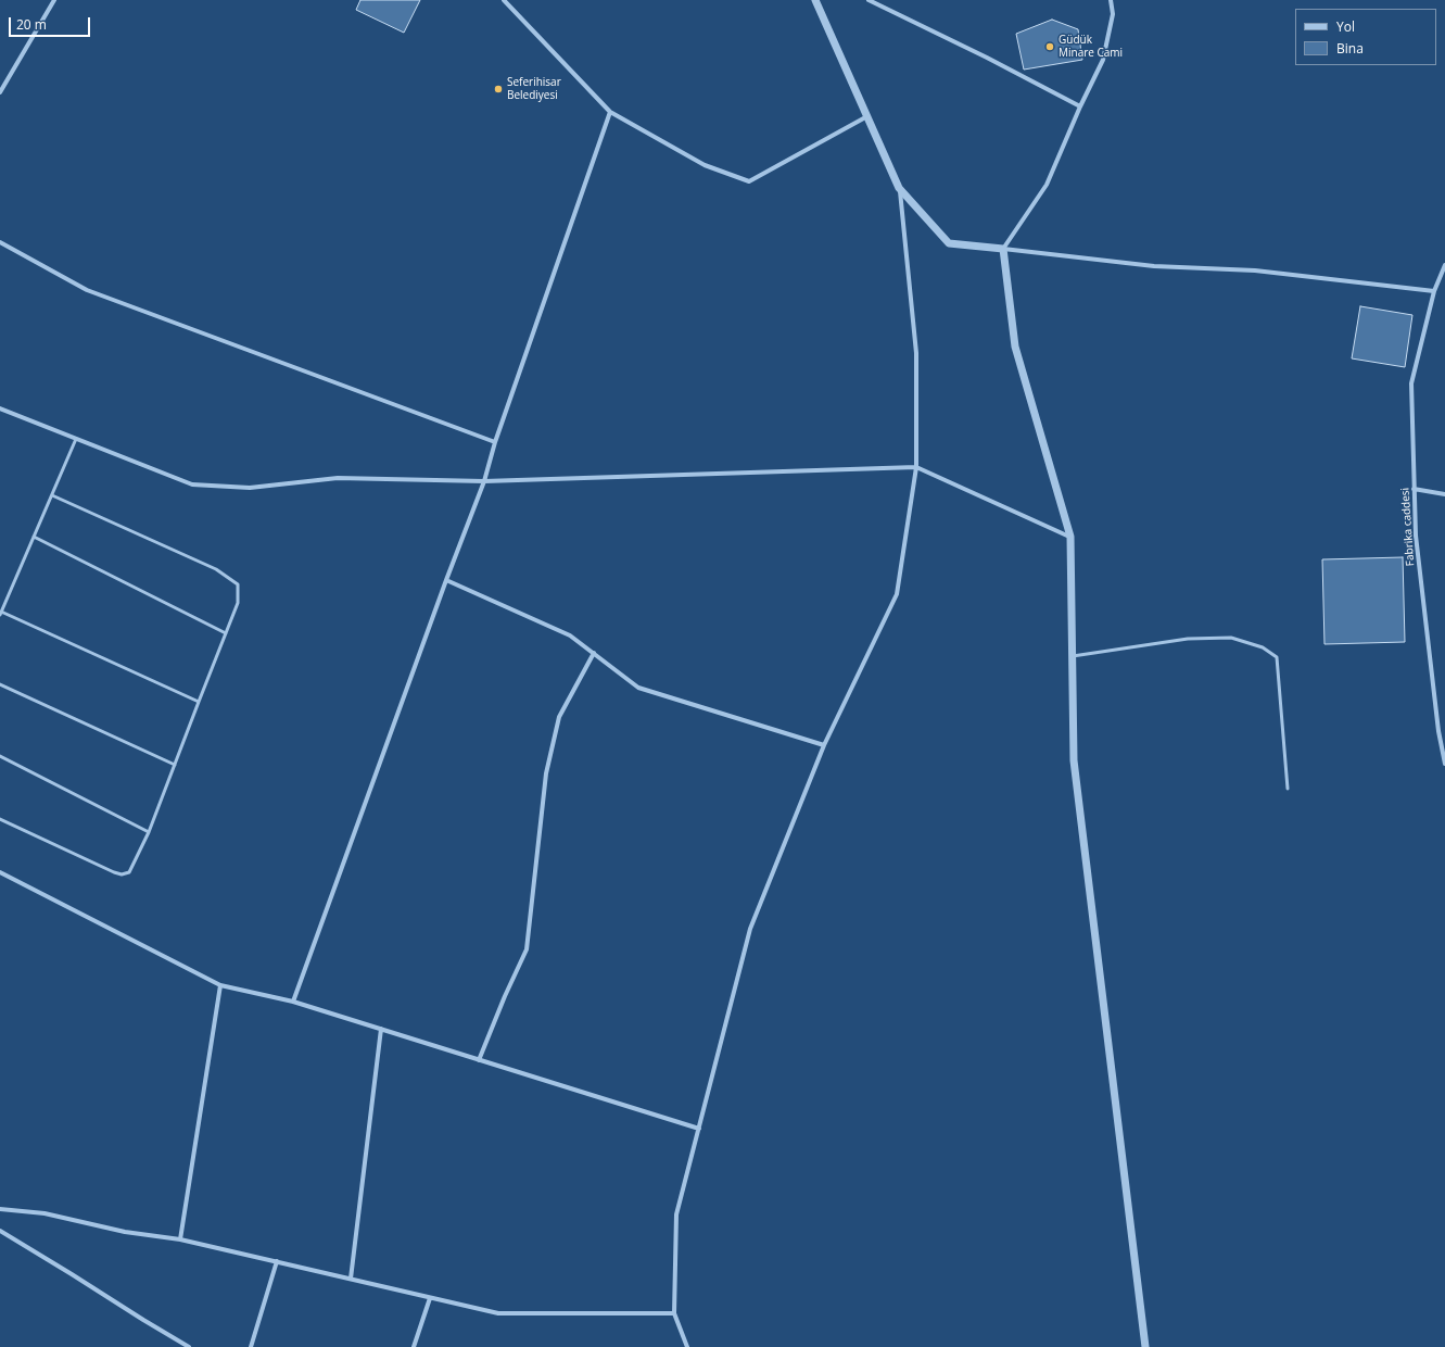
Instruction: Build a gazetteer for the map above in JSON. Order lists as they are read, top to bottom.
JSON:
{
  "streets": {
    "street": ["Fabrika caddesi"]
  },
  "places": ["Güdük Minare Cami", "Seferihisar Belediyesi"],
  "legend": ["Yol", "Bina"],
  "scale_bar": "20 m"
}
